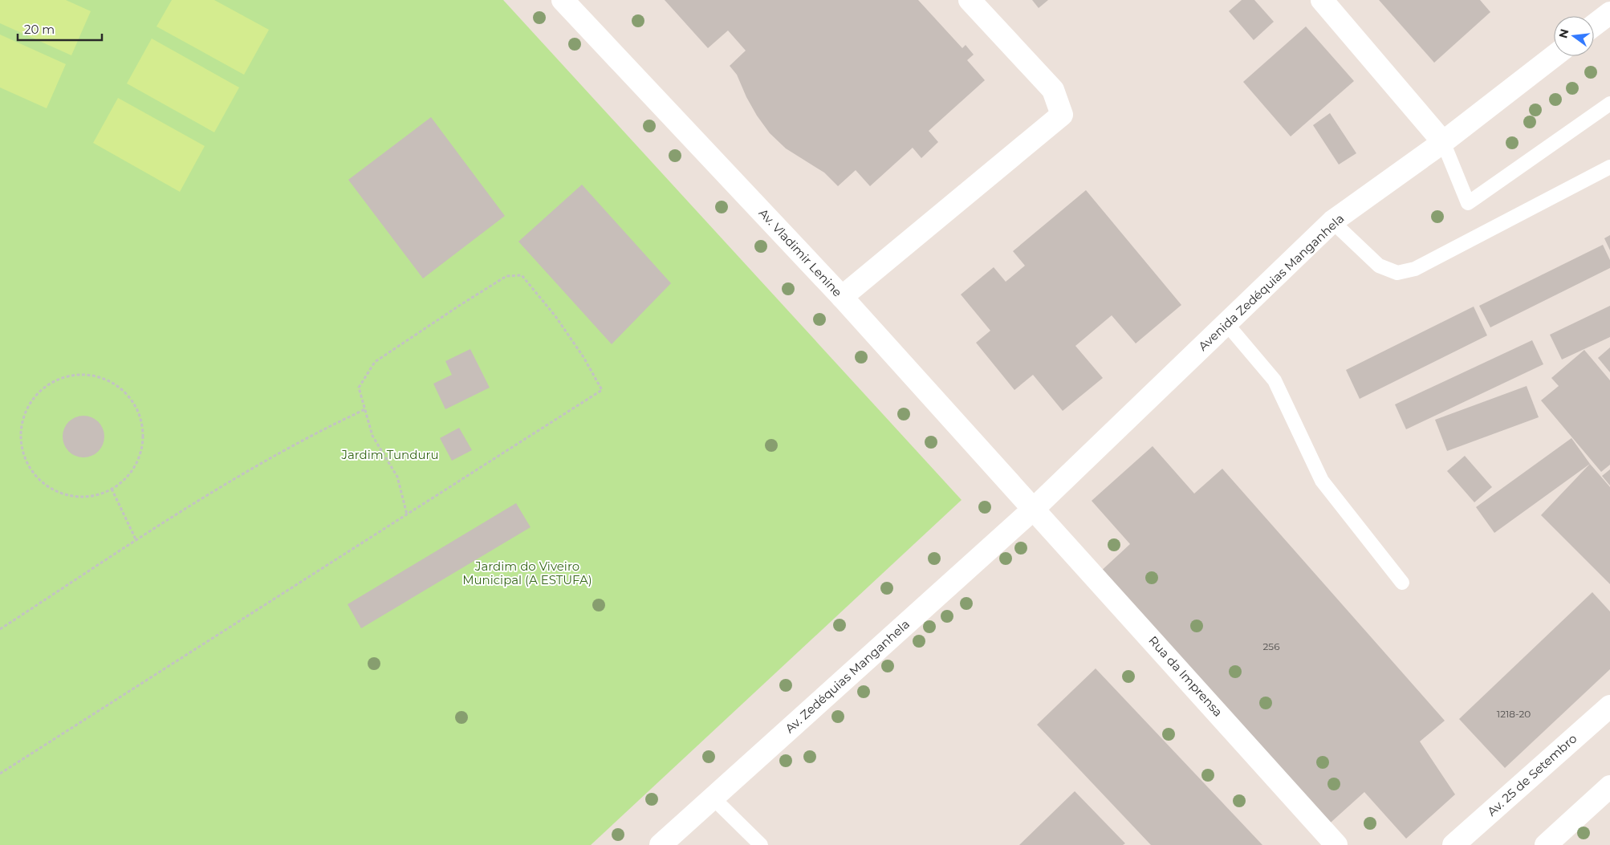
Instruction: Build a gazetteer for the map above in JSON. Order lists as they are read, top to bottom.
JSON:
{
  "streets": {
    "street": [
      "Av. Vladimir Lenine",
      "Avenida Zedéquias Manganhela",
      "Av. Zedéquias Manganhela",
      "Rua da Imprensa",
      "Av. 25 de Setembro"
    ]
  },
  "crossings": [
    ["Av. Vladimir Lenine", "Avenida Zedéquias Manganhela"],
    ["Av. Vladimir Lenine", "Av. Zedéquias Manganhela"],
    ["Av. Vladimir Lenine", "Rua da Imprensa"],
    ["Avenida Zedéquias Manganhela", "Av. Zedéquias Manganhela"],
    ["Avenida Zedéquias Manganhela", "Rua da Imprensa"],
    ["Av. Zedéquias Manganhela", "Rua da Imprensa"]
  ],
  "parks": ["Jardim Tunduru", "Jardim do Viveiro Municipal (A ESTUFA)"],
  "house_numbers": ["256", "1218-20"],
  "scale_bar": "20 m",
  "north": "left"
}
